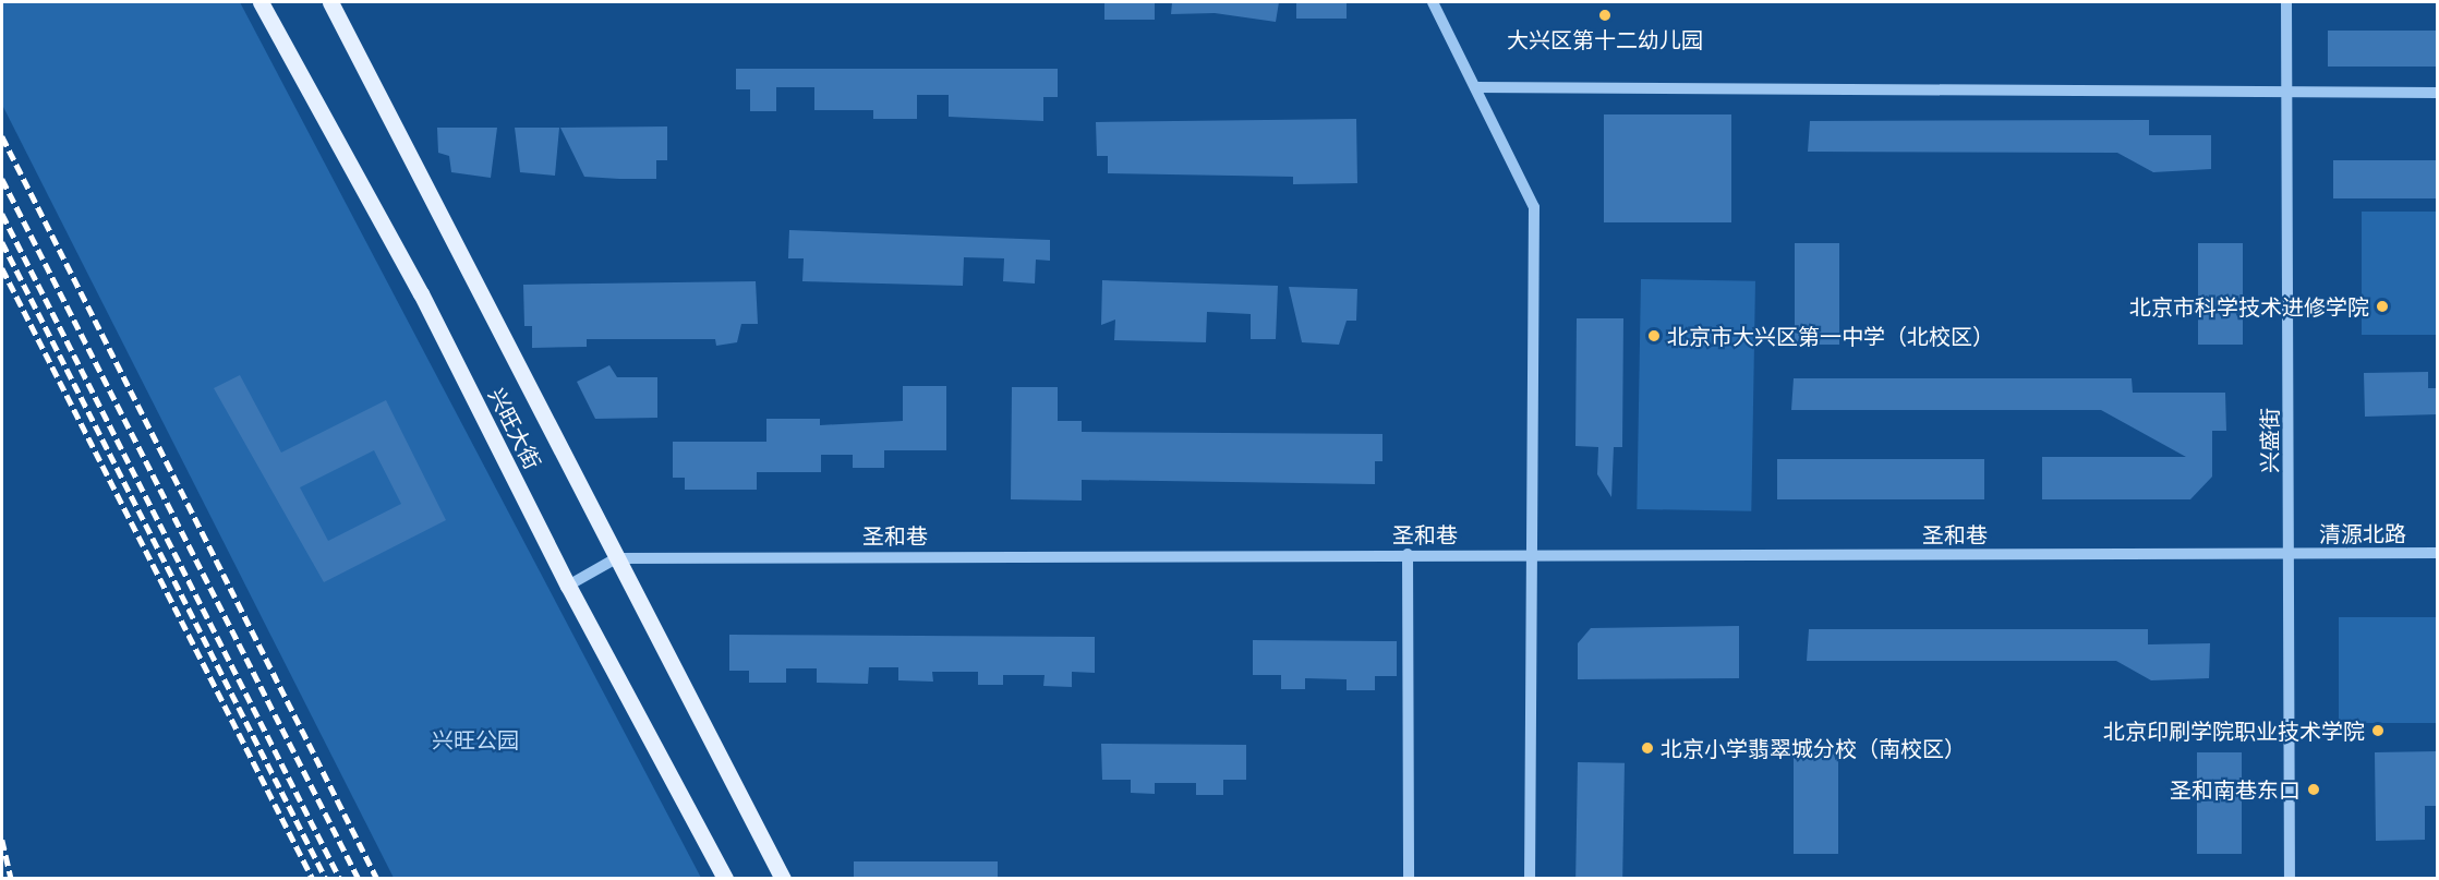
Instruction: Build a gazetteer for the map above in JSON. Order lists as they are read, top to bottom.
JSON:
{
  "streets": {
    "main road": ["兴旺大街"],
    "street": ["兴盛街", "清源北路", "圣和巷"]
  },
  "crossings": [
    ["兴旺大街", "圣和巷"],
    ["兴盛街", "清源北路"],
    ["兴盛街", "圣和巷"],
    ["清源北路", "圣和巷"]
  ],
  "parks": ["兴旺公园"],
  "places": [
    "大兴区第十二幼儿园",
    "北京市科学技术进修学院",
    "北京市大兴区第一中学（北校区）",
    "北京印刷学院职业技术学院",
    "北京小学翡翠城分校（南校区）",
    "圣和南巷东口"
  ]
}
